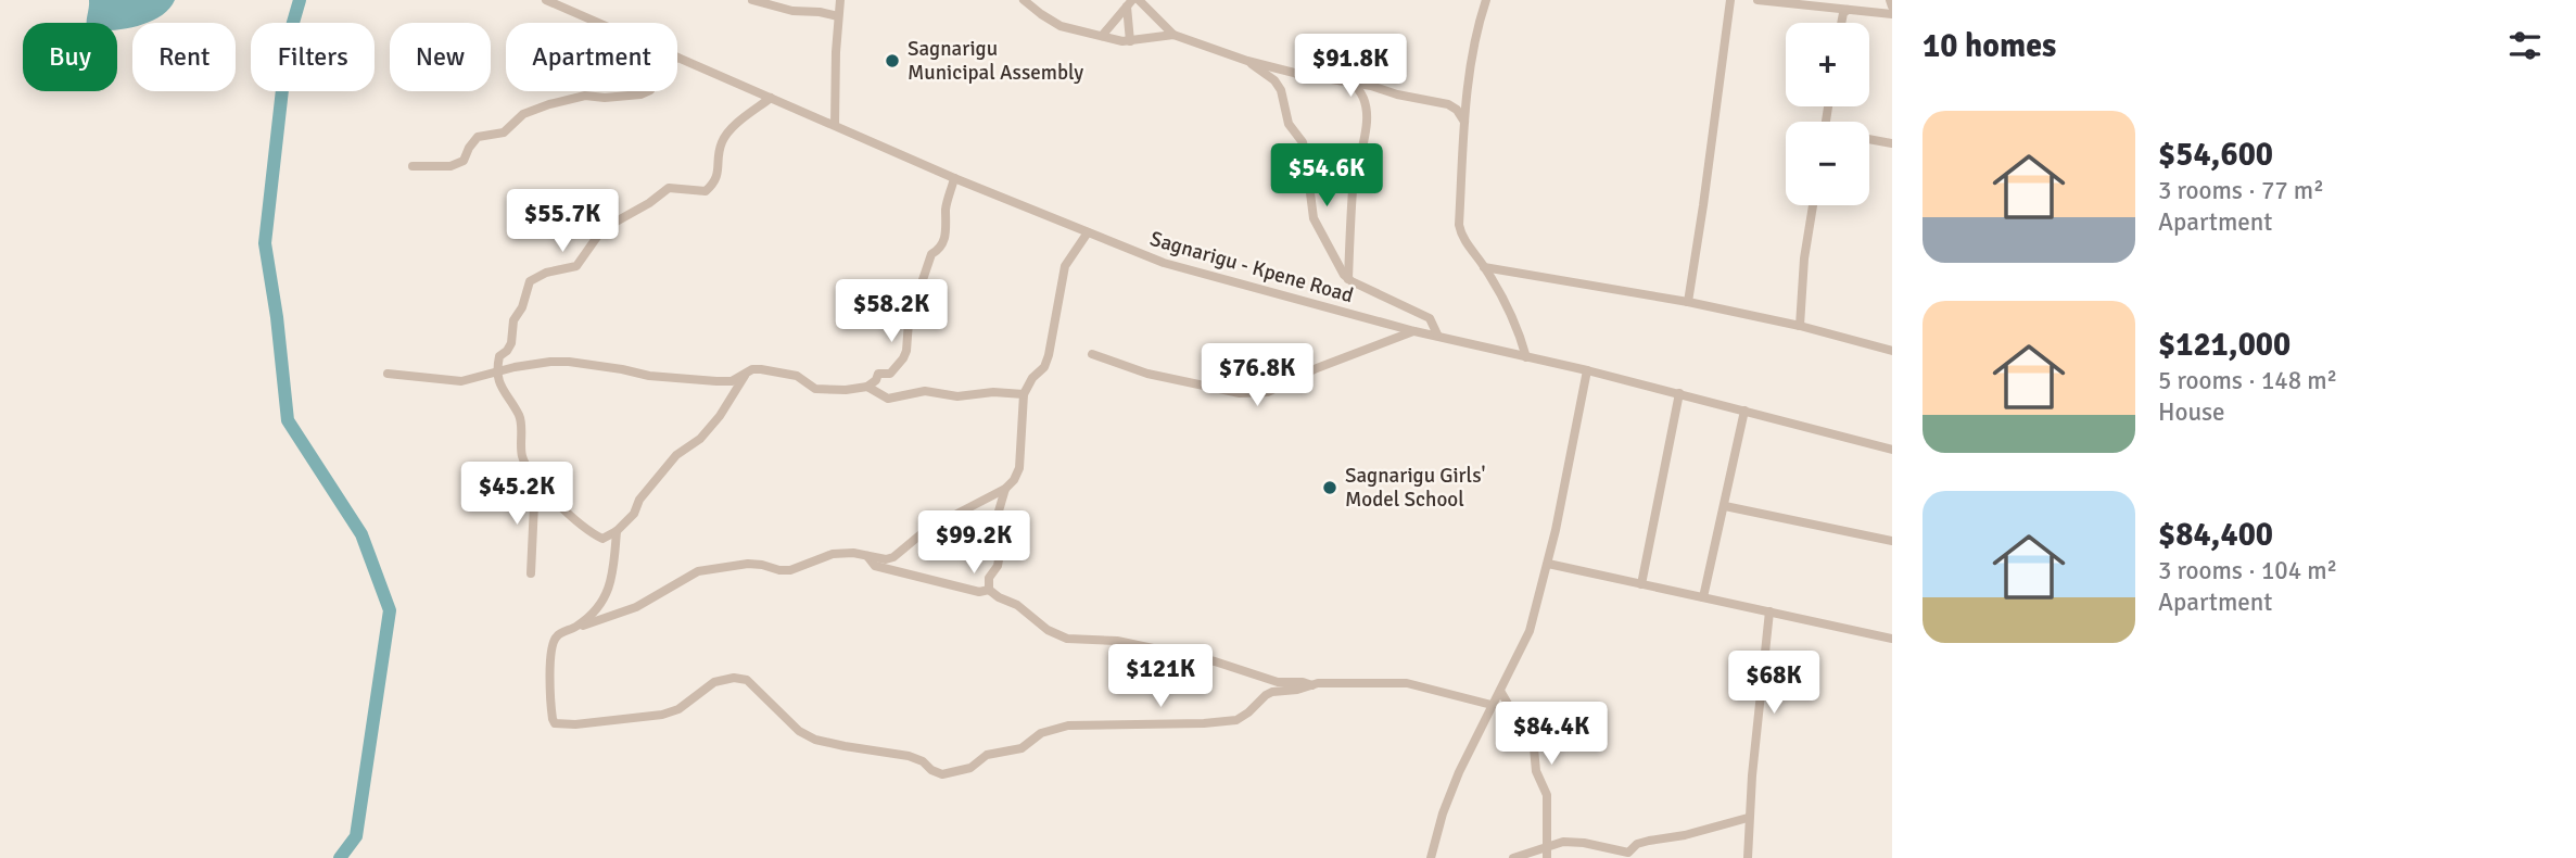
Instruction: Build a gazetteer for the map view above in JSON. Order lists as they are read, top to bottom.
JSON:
{
  "streets": {
    "street": ["Sagnarigu - Kpene Road"]
  },
  "places": ["Sagnarigu Municipal Assembly", "Sagnarigu Girls' Model School"],
  "page": {
    "heading": "10 homes",
    "map_buttons": ["+", "−"],
    "chip": [
      "Buy",
      "Rent",
      "Filters",
      "New",
      "Apartment"
    ],
    "price": [
      "$91.8K",
      "$54.6K",
      "$55.7K",
      "$58.2K",
      "$76.8K",
      "$45.2K",
      "$99.2K",
      "$121K",
      "$68K",
      "$84.4K"
    ],
    "list": [
      {
        "name": "$54,600",
        "note": "3 rooms · 77 m² · Apartment"
      },
      {
        "name": "$121,000",
        "note": "5 rooms · 148 m² · House"
      },
      {
        "name": "$84,400",
        "note": "3 rooms · 104 m² · Apartment"
      }
    ]
  }
}
